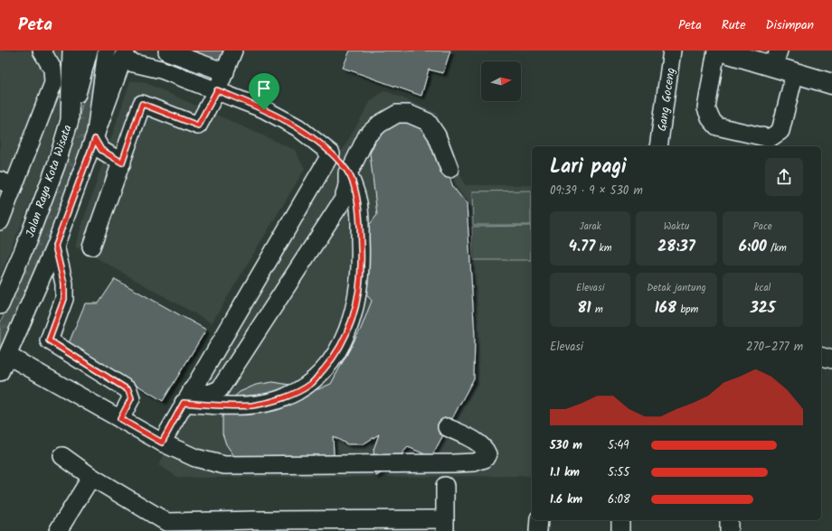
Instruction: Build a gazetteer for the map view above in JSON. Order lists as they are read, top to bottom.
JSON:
{
  "streets": {
    "street": ["Gang Goceng", "Jalan Raya Kota Wisata"]
  },
  "north": "right",
  "page": {
    "header": "Peta",
    "nav": ["Peta", "Rute", "Disimpan"],
    "heading": ["Lari pagi", "09:39 · 9 × 530 m"],
    "stats": [
      ["Jarak", "4.77 km"],
      ["Waktu", "28:37"],
      ["Pace", "6:00 /km"],
      ["Elevasi", "81 m"],
      ["Detak jantung", "168 bpm"],
      ["kcal", "325"]
    ],
    "chart": ["Elevasi", "270–277 m"],
    "list": [
      {
        "name": "530 m",
        "note": "5:49"
      },
      {
        "name": "1.1 km",
        "note": "5:55"
      },
      {
        "name": "1.6 km",
        "note": "6:08"
      }
    ]
  }
}
